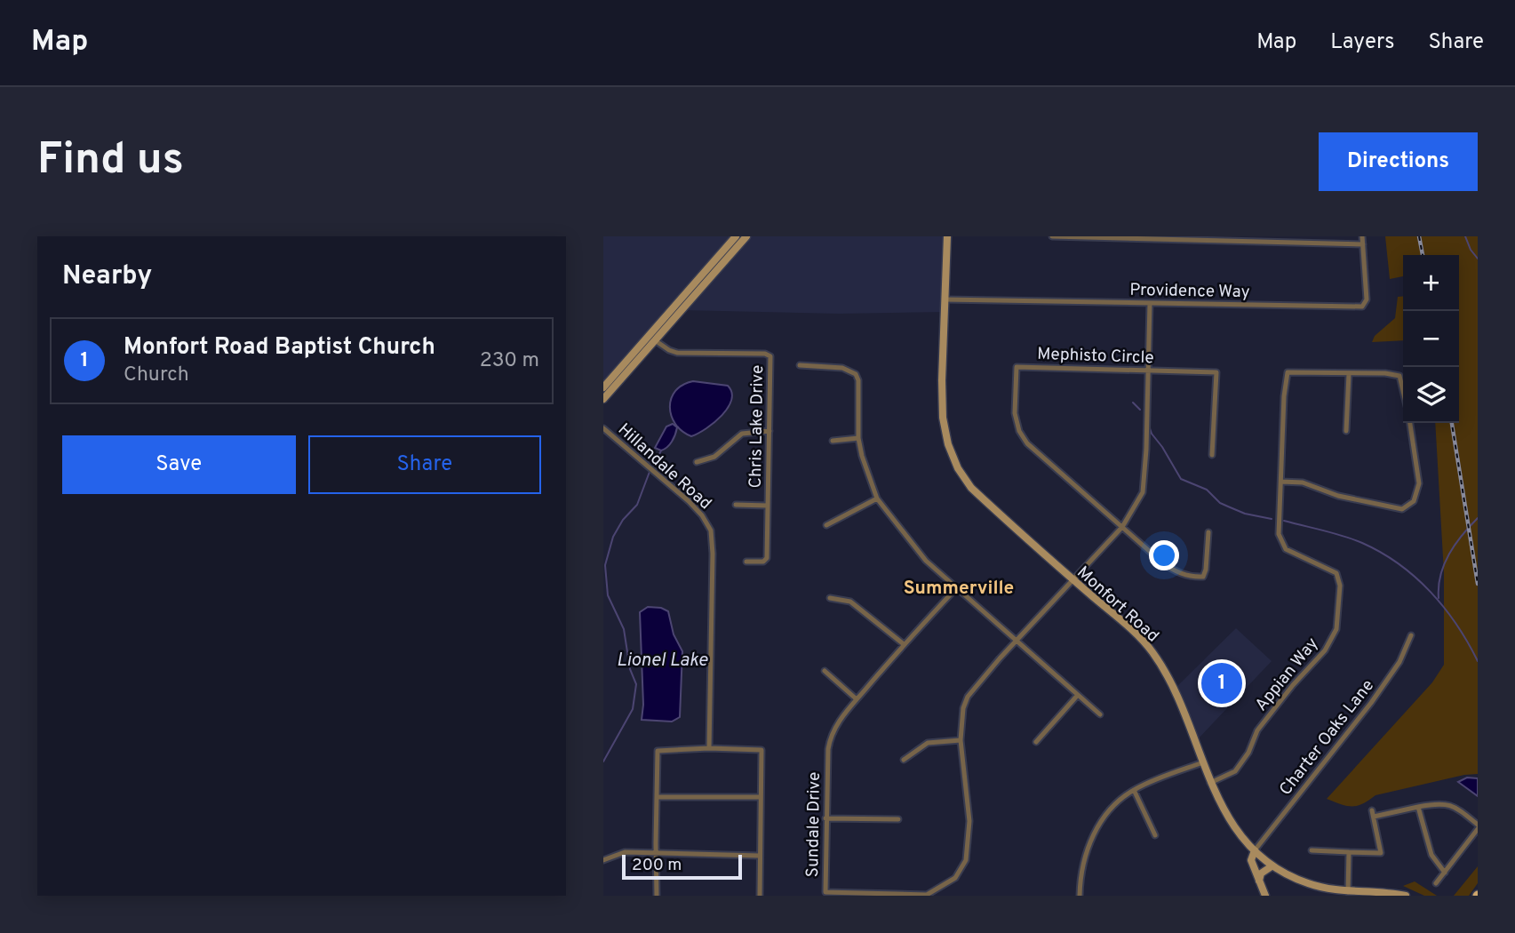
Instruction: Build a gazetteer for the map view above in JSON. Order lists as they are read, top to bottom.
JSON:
{
  "streets": {
    "street": [
      "Providence Way",
      "Mephisto Circle",
      "Chris Lake Drive",
      "Hillandale Road",
      "Monfort Road",
      "Appian Way",
      "Charter Oaks Lane",
      "Sundale Drive"
    ]
  },
  "crossings": [
    ["Providence Way", "Monfort Road"],
    ["Providence Way", "Sundale Drive"],
    ["Mephisto Circle", "Sundale Drive"],
    ["Monfort Road", "Appian Way"],
    ["Monfort Road", "Charter Oaks Lane"],
    ["Monfort Road", "Sundale Drive"]
  ],
  "districts": ["Summerville"],
  "water": ["Lionel Lake"],
  "scale_bar": "200 m",
  "page": {
    "header": "Map",
    "nav": ["Map", "Layers", "Share"],
    "buttons": [
      "Directions",
      ["Save", "Share"]
    ],
    "title": "Find us",
    "heading": "Nearby",
    "map_buttons": ["+", "−"],
    "list": [
      {
        "mark": "1",
        "name": "Monfort Road Baptist Church",
        "note": "Church",
        "value": "230 m"
      }
    ],
    "pins": "1",
    "scale": "200 m"
  }
}
